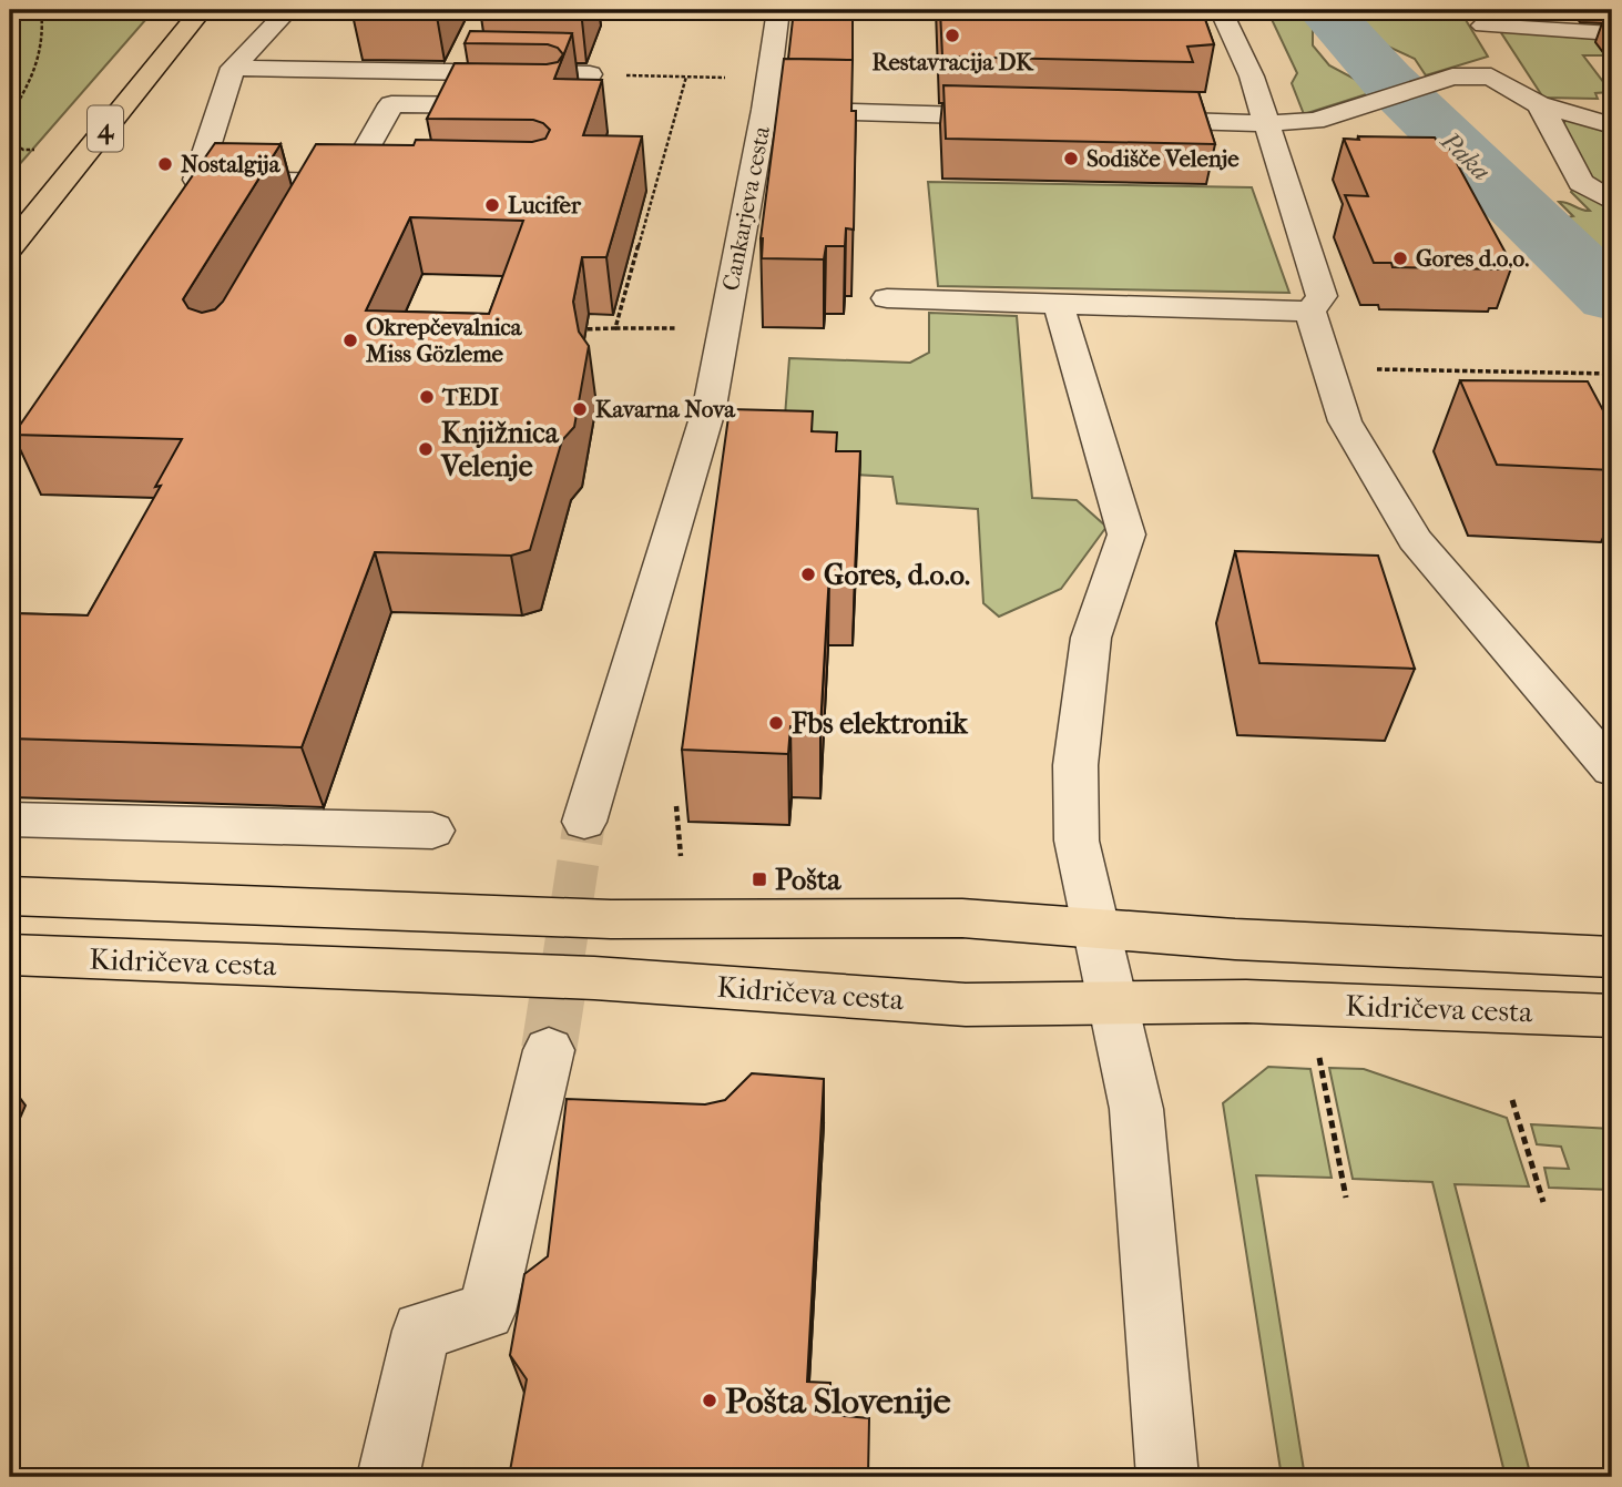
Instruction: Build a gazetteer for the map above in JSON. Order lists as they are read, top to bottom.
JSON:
{
  "streets": {
    "main road": ["4", "Kidričeva cesta"],
    "street": ["Cankarjeva cesta"]
  },
  "water": ["Paka"],
  "places": {
    "other": [
      "Restavracija DK",
      "Sodišče Velenje",
      "Nostalgija",
      "Lucifer",
      "Gores d.o.o.",
      "Okrepčevalnica Miss Gözleme",
      "TEDI",
      "Kavarna Nova",
      "Knjižnica Velenje",
      "Gores, d.o.o.",
      "Fbs elektronik",
      "Pošta Slovenije"
    ],
    "transit": ["Pošta"]
  }
}
